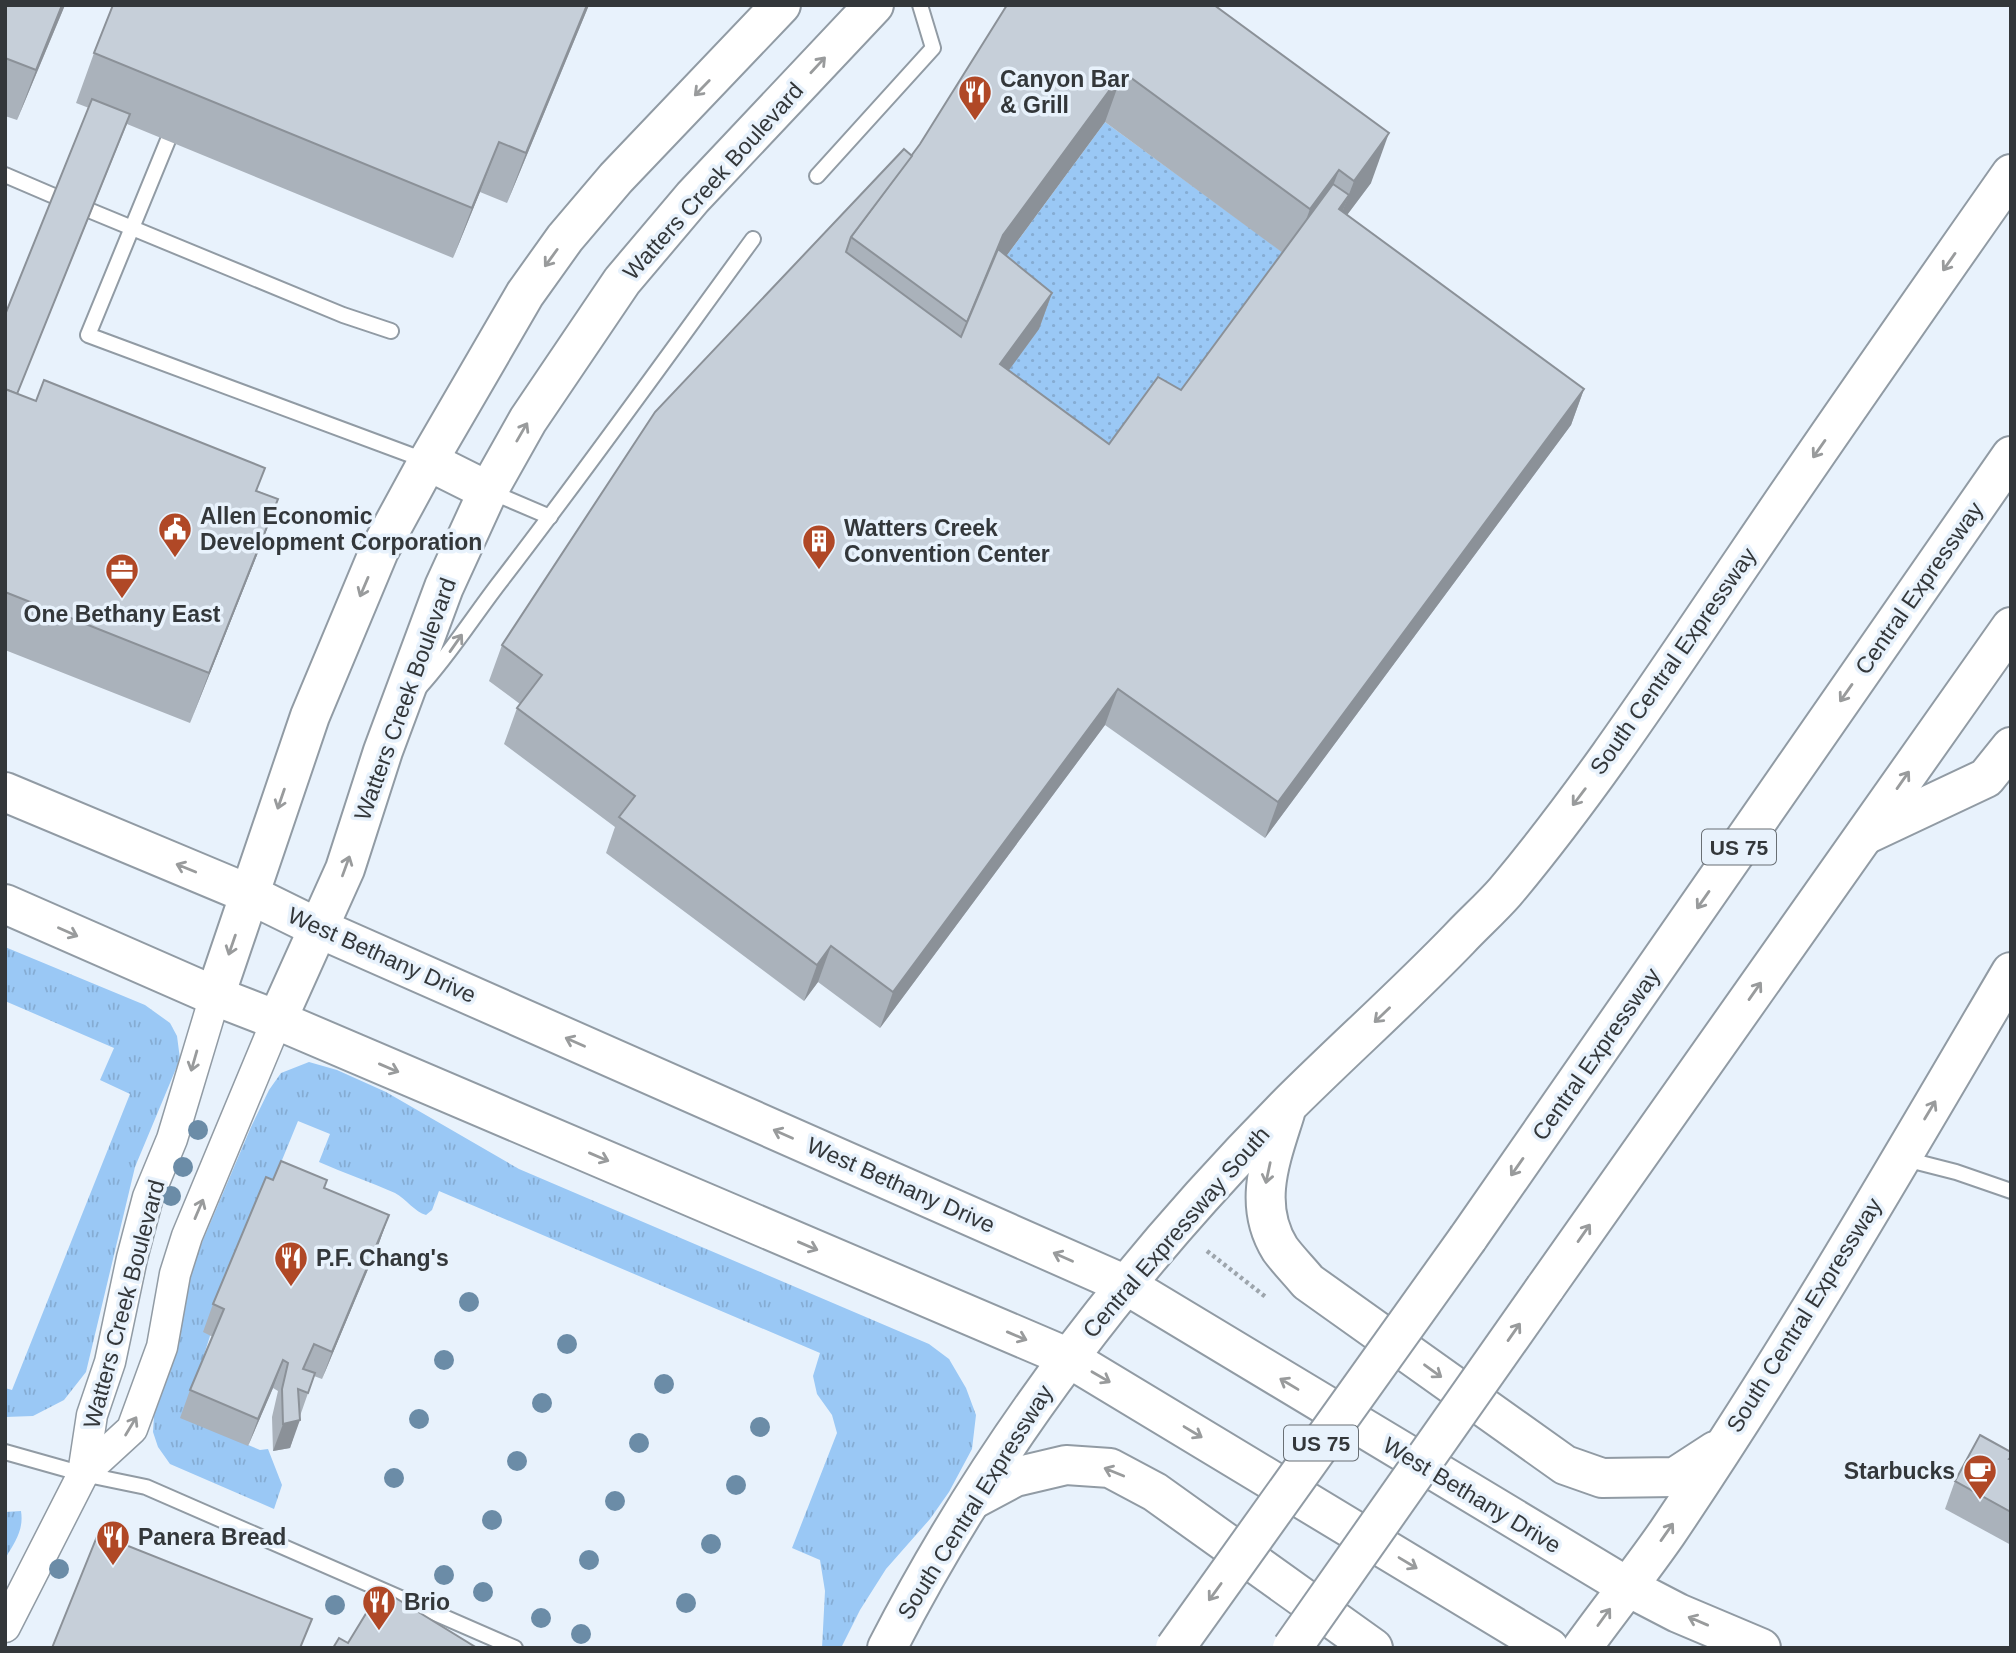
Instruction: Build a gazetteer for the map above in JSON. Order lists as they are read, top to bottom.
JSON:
{
  "streets": {
    "main road": [
      "Watters Creek Boulevard",
      "Central Expressway",
      "South Central Expressway",
      "US 75",
      "West Bethany Drive",
      "Central Expressway South"
    ]
  },
  "crossings": [
    ["Watters Creek Boulevard", "West Bethany Drive"],
    ["South Central Expressway", "West Bethany Drive"],
    ["South Central Expressway", "Central Expressway South"],
    ["West Bethany Drive", "Central Expressway South"]
  ],
  "places": {
    "restaurant": [
      "Canyon Bar & Grill",
      "P.F. Chang's",
      "Panera Bread",
      "Brio"
    ],
    "public building": ["Allen Economic Development Corporation"],
    "building": ["Watters Creek Convention Center"],
    "office": ["One Bethany East"],
    "cafe": ["Starbucks"]
  }
}
